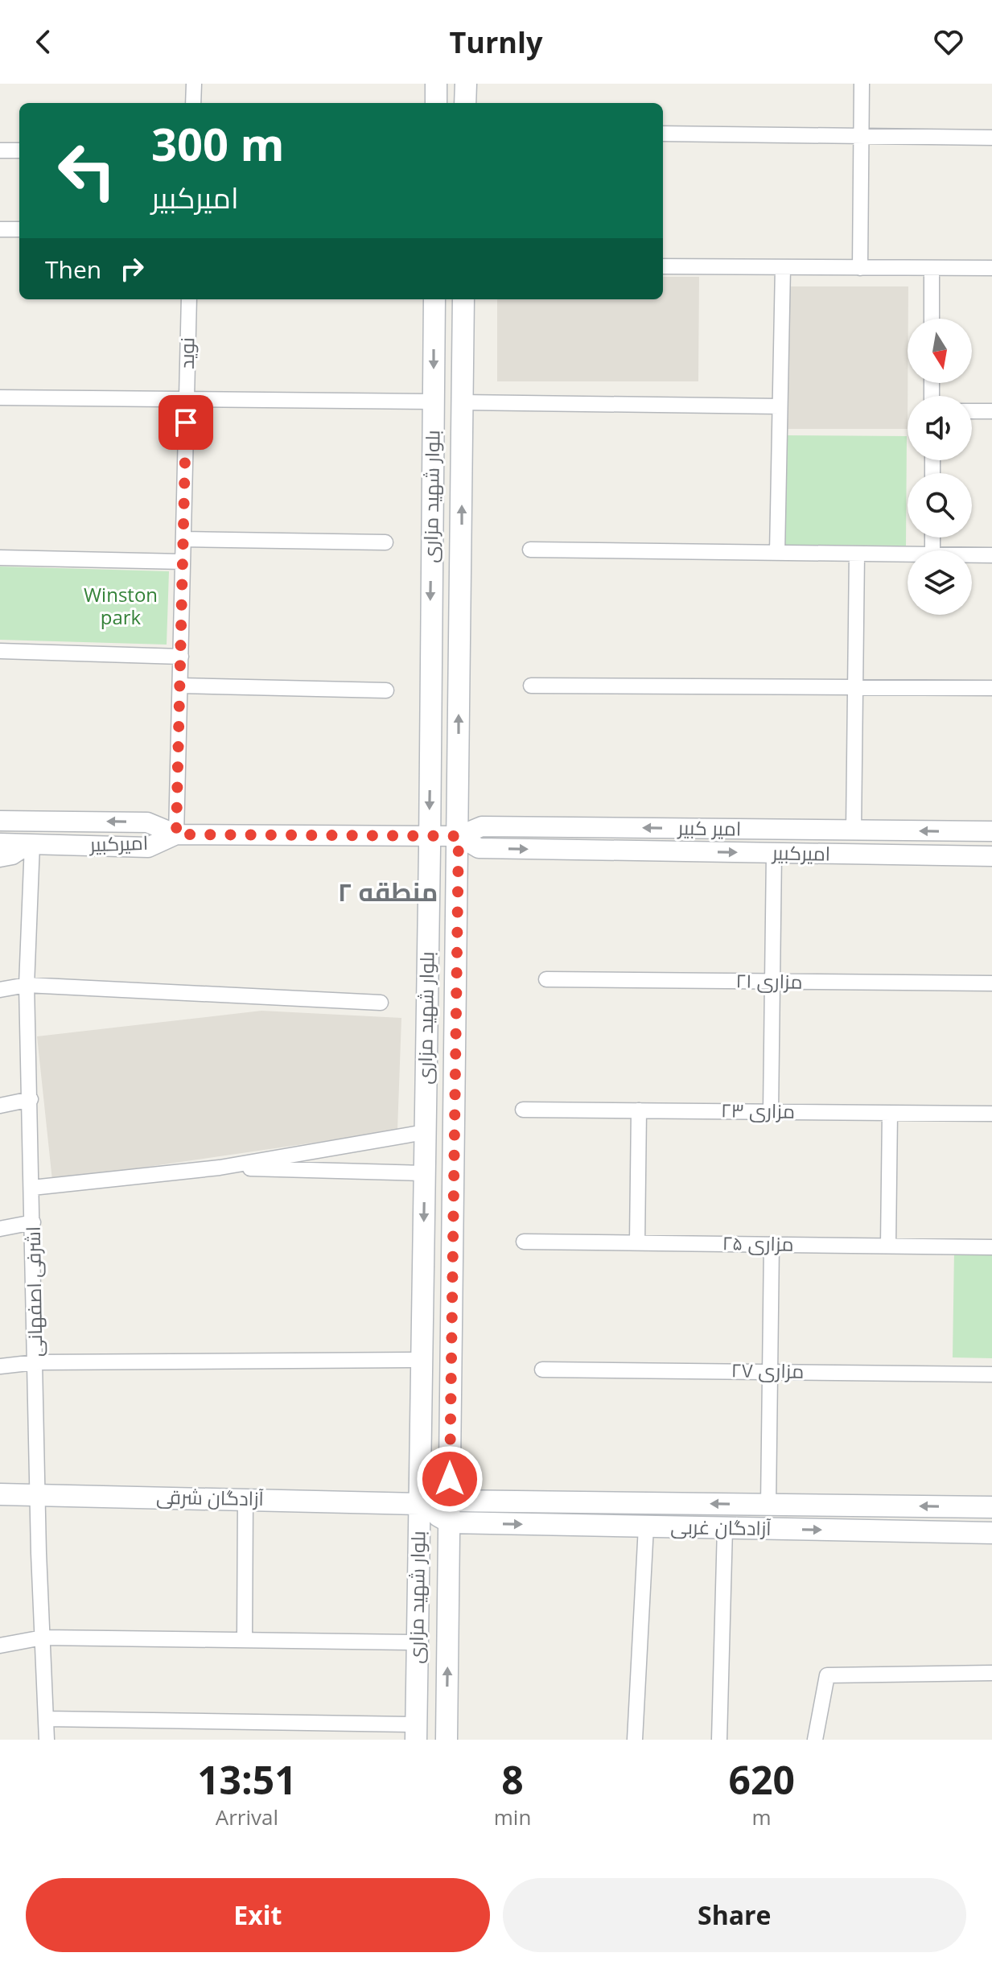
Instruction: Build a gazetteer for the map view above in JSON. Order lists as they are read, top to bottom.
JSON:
{
  "streets": {
    "main road": ["بلوار شهید مزاری", "آزادگان شرقی", "آزادگان غربی"],
    "street": [
      "نوید",
      "امیر کبیر",
      "امیرکبیر",
      "مزاری ۲۱",
      "مزاری ۲۳",
      "مزاری ۲۵",
      "اشرفی اصفهانی",
      "مزاری ۲۷"
    ]
  },
  "crossings": [
    ["نوید", "امیرکبیر"],
    ["بلوار شهید مزاری", "امیر کبیر"],
    ["بلوار شهید مزاری", "امیرکبیر"],
    ["بلوار شهید مزاری", "آزادگان شرقی"],
    ["بلوار شهید مزاری", "آزادگان غربی"],
    ["امیر کبیر", "امیرکبیر"],
    ["امیرکبیر", "اشرفی اصفهانی"],
    ["اشرفی اصفهانی", "آزادگان شرقی"],
    ["آزادگان شرقی", "آزادگان غربی"]
  ],
  "districts": ["منطقه ۲"],
  "parks": ["Winston park"],
  "north": "bottom",
  "page": {
    "header": "Turnly",
    "turn": ["300 m", "امیرکبیر"],
    "then": "Then",
    "eta": [
      "13:51",
      "Arrival",
      "8",
      "min",
      "620",
      "m"
    ],
    "buttons": ["Exit", "Share"]
  }
}
